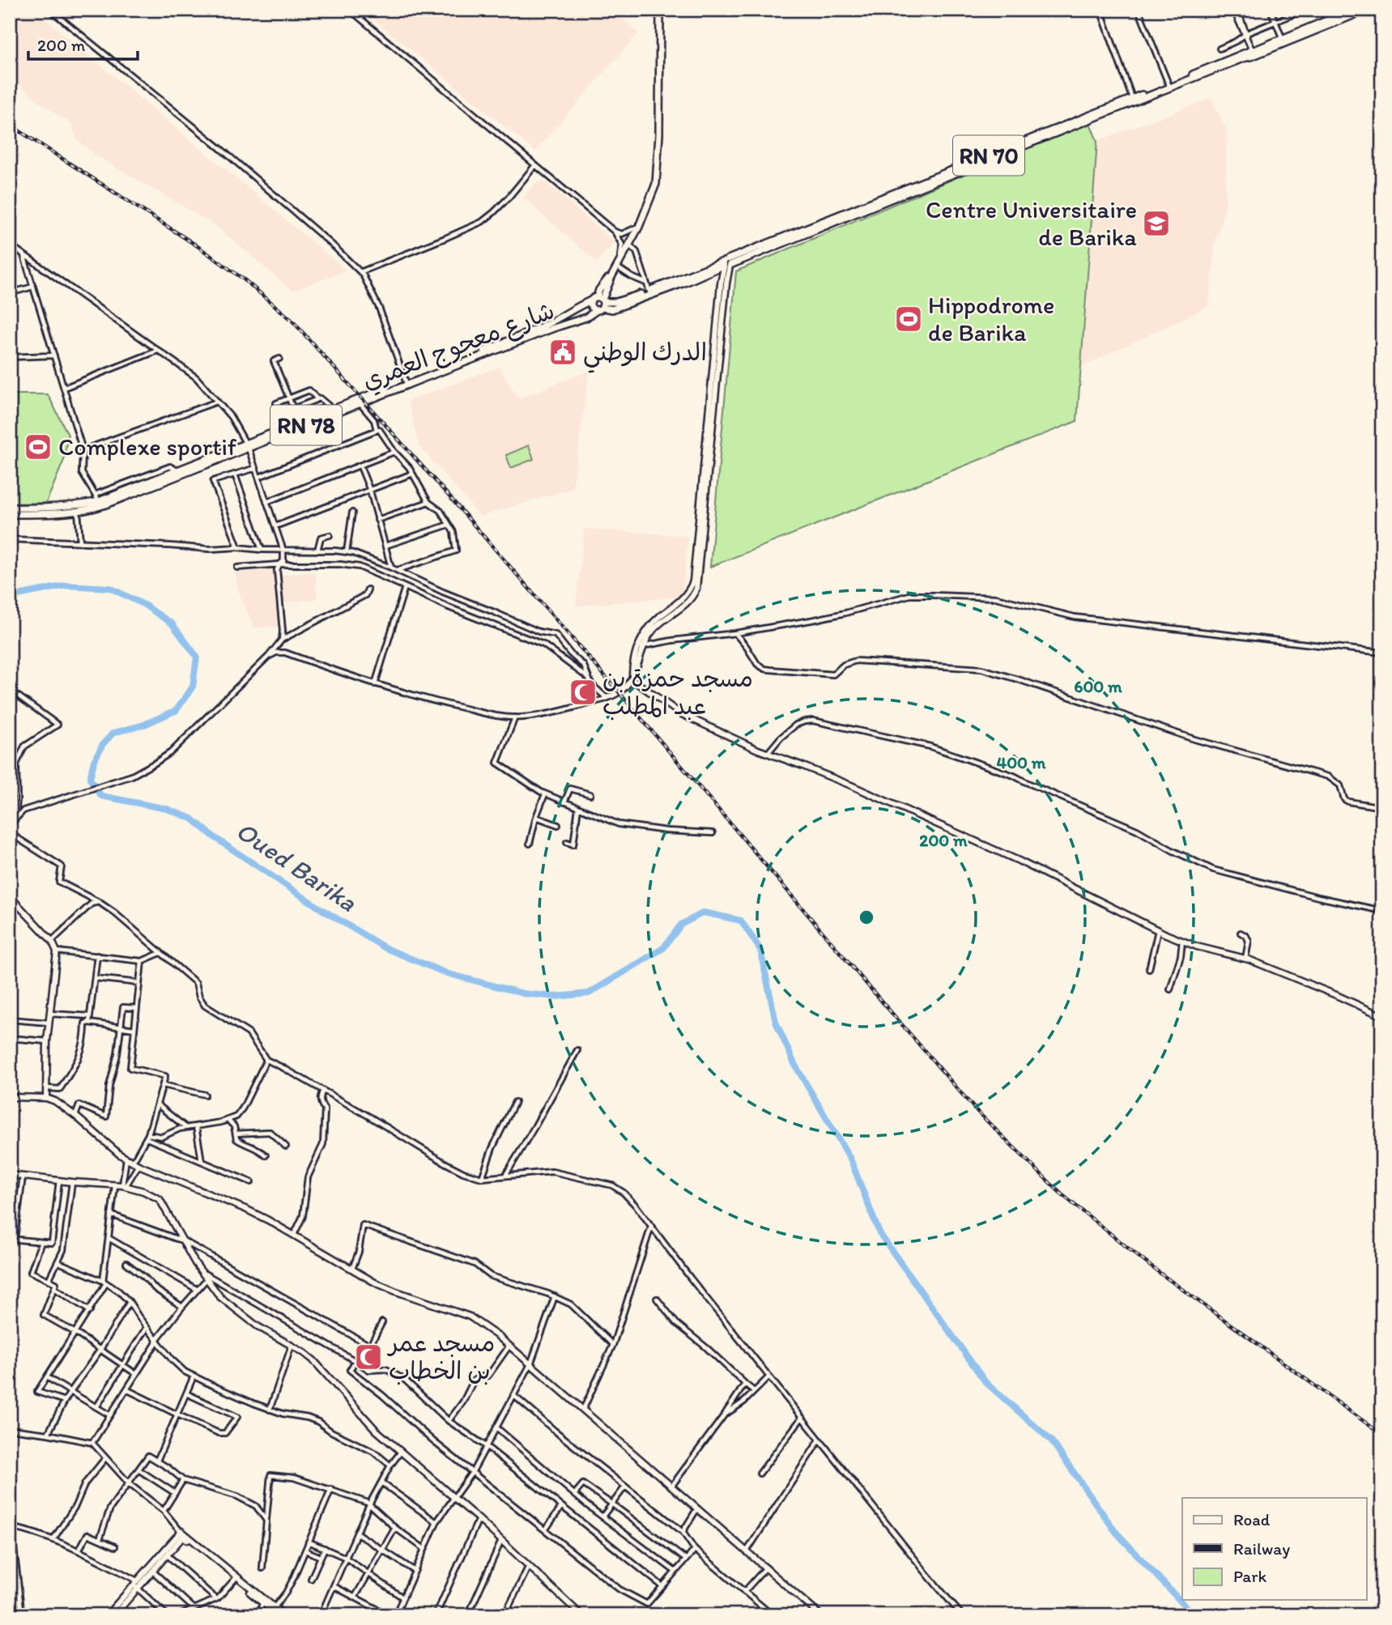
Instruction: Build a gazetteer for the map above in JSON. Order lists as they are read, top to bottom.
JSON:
{
  "streets": {
    "main road": ["RN 70", "شارع معجوج العمري", "RN 78"]
  },
  "crossings": [
    ["RN 70", "شارع معجوج العمري"],
    ["RN 70", "RN 78"],
    ["شارع معجوج العمري", "RN 78"]
  ],
  "water": ["Oued Barika"],
  "places": {
    "school or university": ["Centre Universitaire de Barika"],
    "sports": ["Hippodrome de Barika", "Complexe sportif"],
    "public building": ["الدرك الوطني"],
    "mosque": ["مسجد حمزة بن عبد المطلب", "مسجد عمر بن الخطاب"]
  },
  "legend": ["Road", "Railway", "Park"],
  "scale_bar": "200 m",
  "rings": ["600 m", "400 m", "200 m"]
}
